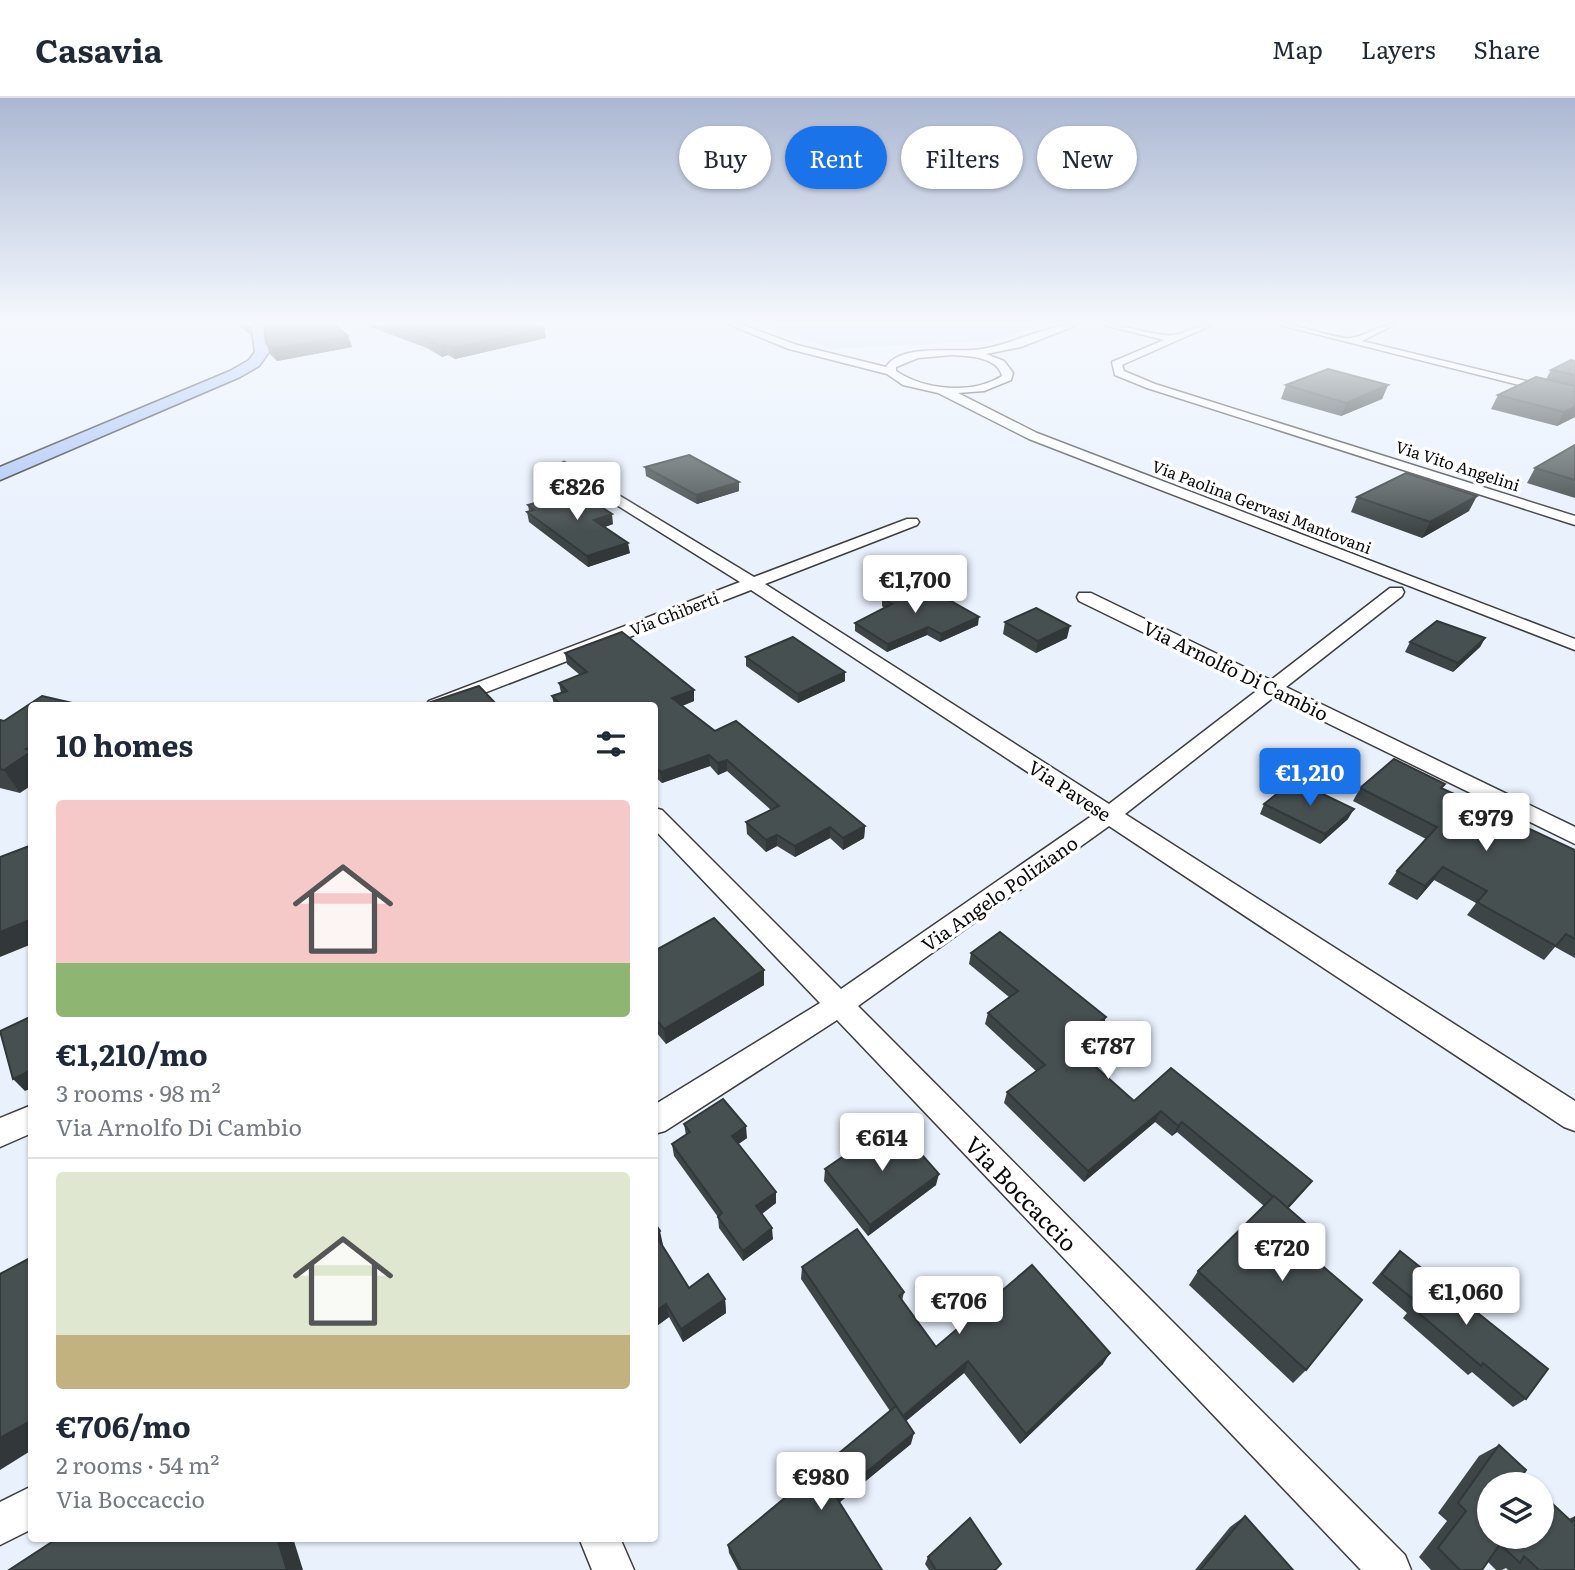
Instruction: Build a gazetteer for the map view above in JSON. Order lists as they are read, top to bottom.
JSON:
{
  "streets": {
    "street": [
      "Via Vito Angelini",
      "Via Paolina Gervasi Mantovani",
      "Via Ghiberti",
      "Via Arnolfo Di Cambio",
      "Via Pavese",
      "Via Angelo Poliziano",
      "Via Boccaccio"
    ]
  },
  "crossings": [
    ["Via Ghiberti", "Via Pavese"],
    ["Via Arnolfo Di Cambio", "Via Angelo Poliziano"],
    ["Via Pavese", "Via Angelo Poliziano"],
    ["Via Angelo Poliziano", "Via Boccaccio"]
  ],
  "page": {
    "header": "Casavia",
    "nav": ["Map", "Layers", "Share"],
    "chip": [
      "Buy",
      "Rent",
      "Filters",
      "New"
    ],
    "price": [
      "€826",
      "€1,700",
      "€1,210",
      "€979",
      "€787",
      "€614",
      "€720",
      "€1,060",
      "€706",
      "€980"
    ],
    "heading": "10 homes",
    "list": [
      {
        "name": "€1,210/mo",
        "note": "3 rooms · 98 m² · Via Arnolfo Di Cambio"
      },
      {
        "name": "€706/mo",
        "note": "2 rooms · 54 m² · Via Boccaccio"
      }
    ]
  }
}
